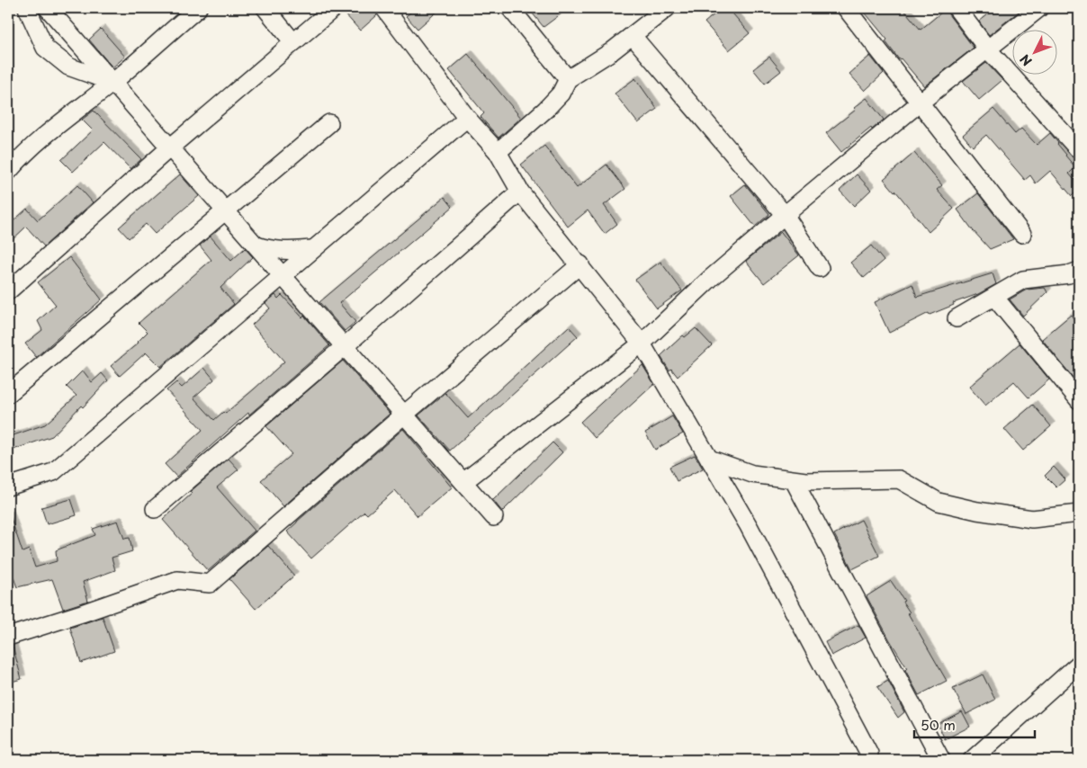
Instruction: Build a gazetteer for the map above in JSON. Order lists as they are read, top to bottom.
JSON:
{
  "scale_bar": "50 m",
  "north": "bottom left"
}
